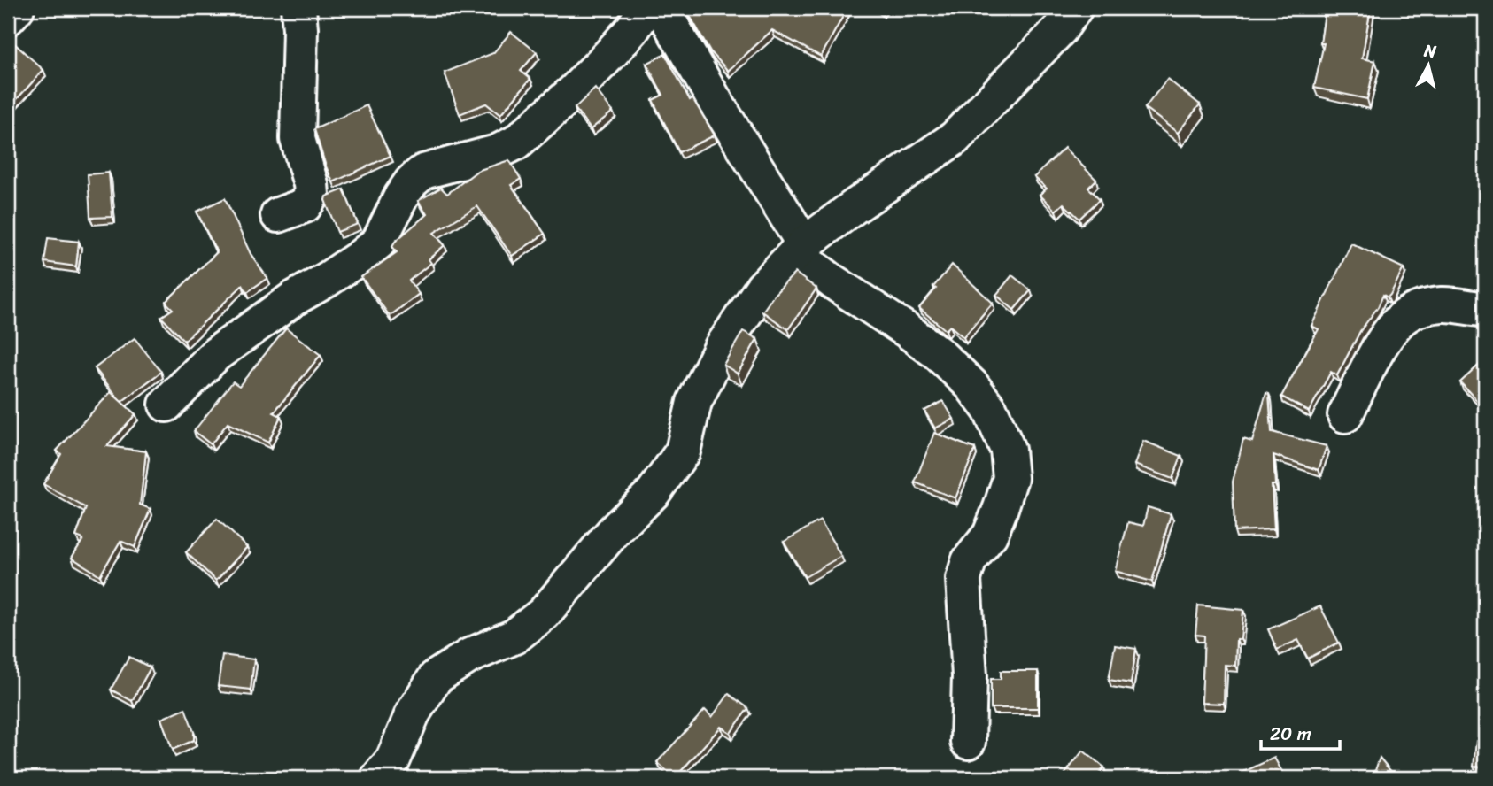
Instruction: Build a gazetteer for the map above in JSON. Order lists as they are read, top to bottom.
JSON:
{
  "scale_bar": "20 m",
  "north": "top"
}
